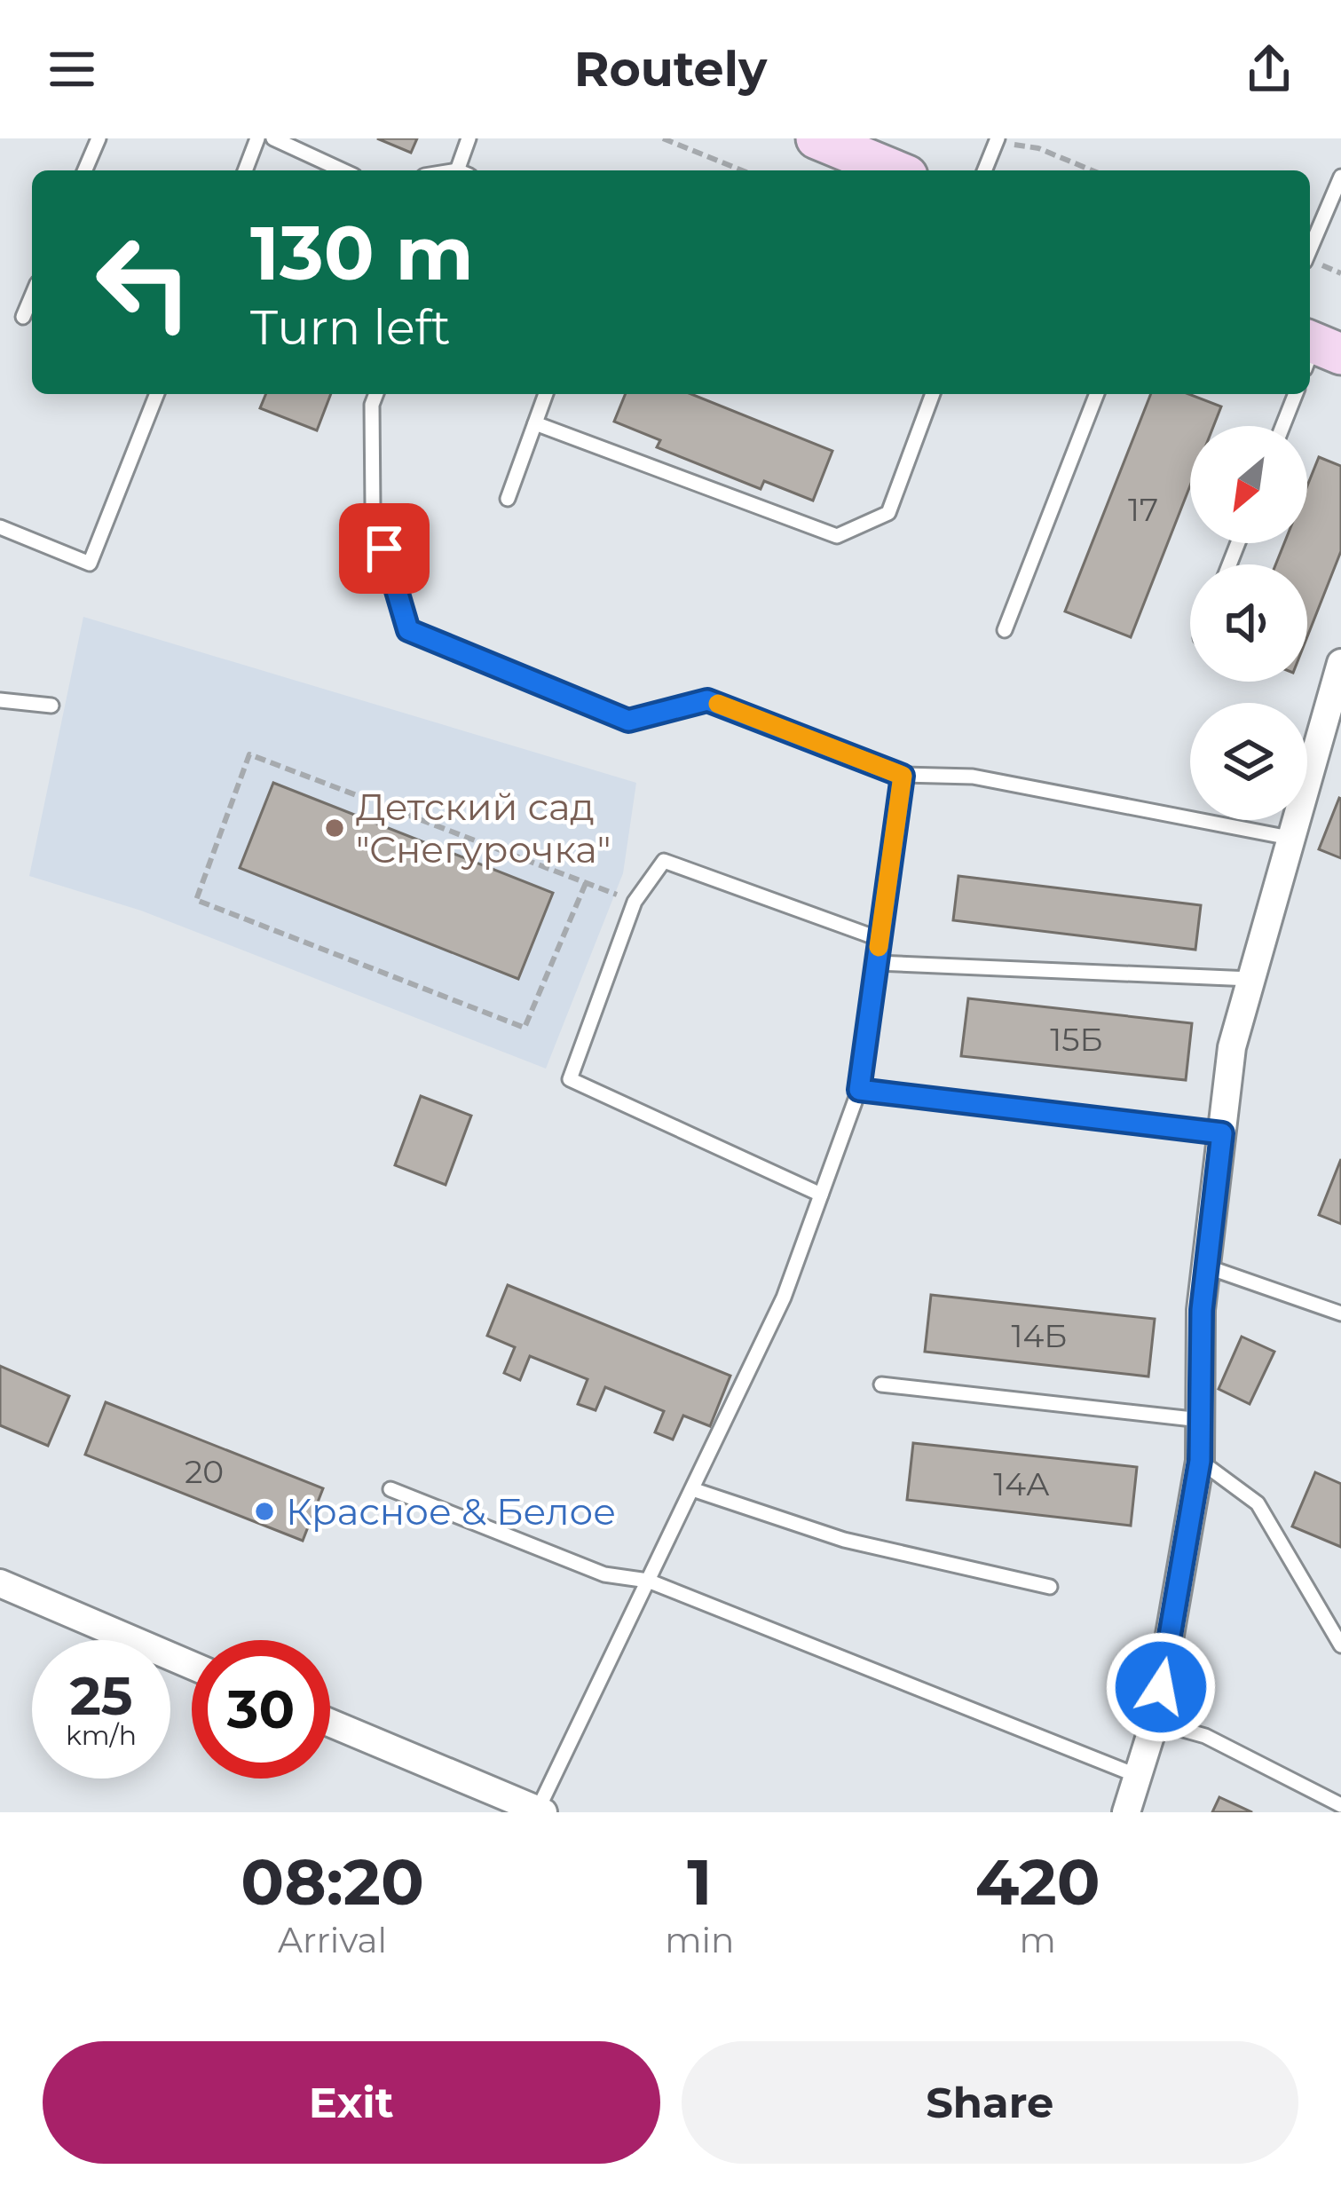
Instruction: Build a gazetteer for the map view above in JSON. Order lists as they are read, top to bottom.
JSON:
{
  "places": ["Детский сад \"Снегурочка\"", "Красное & Белое"],
  "house_numbers": [
    "17",
    "15Б",
    "14Б",
    "20",
    "14А"
  ],
  "north": "bottom left",
  "page": {
    "header": "Routely",
    "turn": ["130 m", "Turn left"],
    "speed": "25 km/h",
    "limit": "30",
    "eta": [
      "08:20",
      "Arrival",
      "1",
      "min",
      "420",
      "m"
    ],
    "buttons": ["Exit", "Share"]
  }
}
